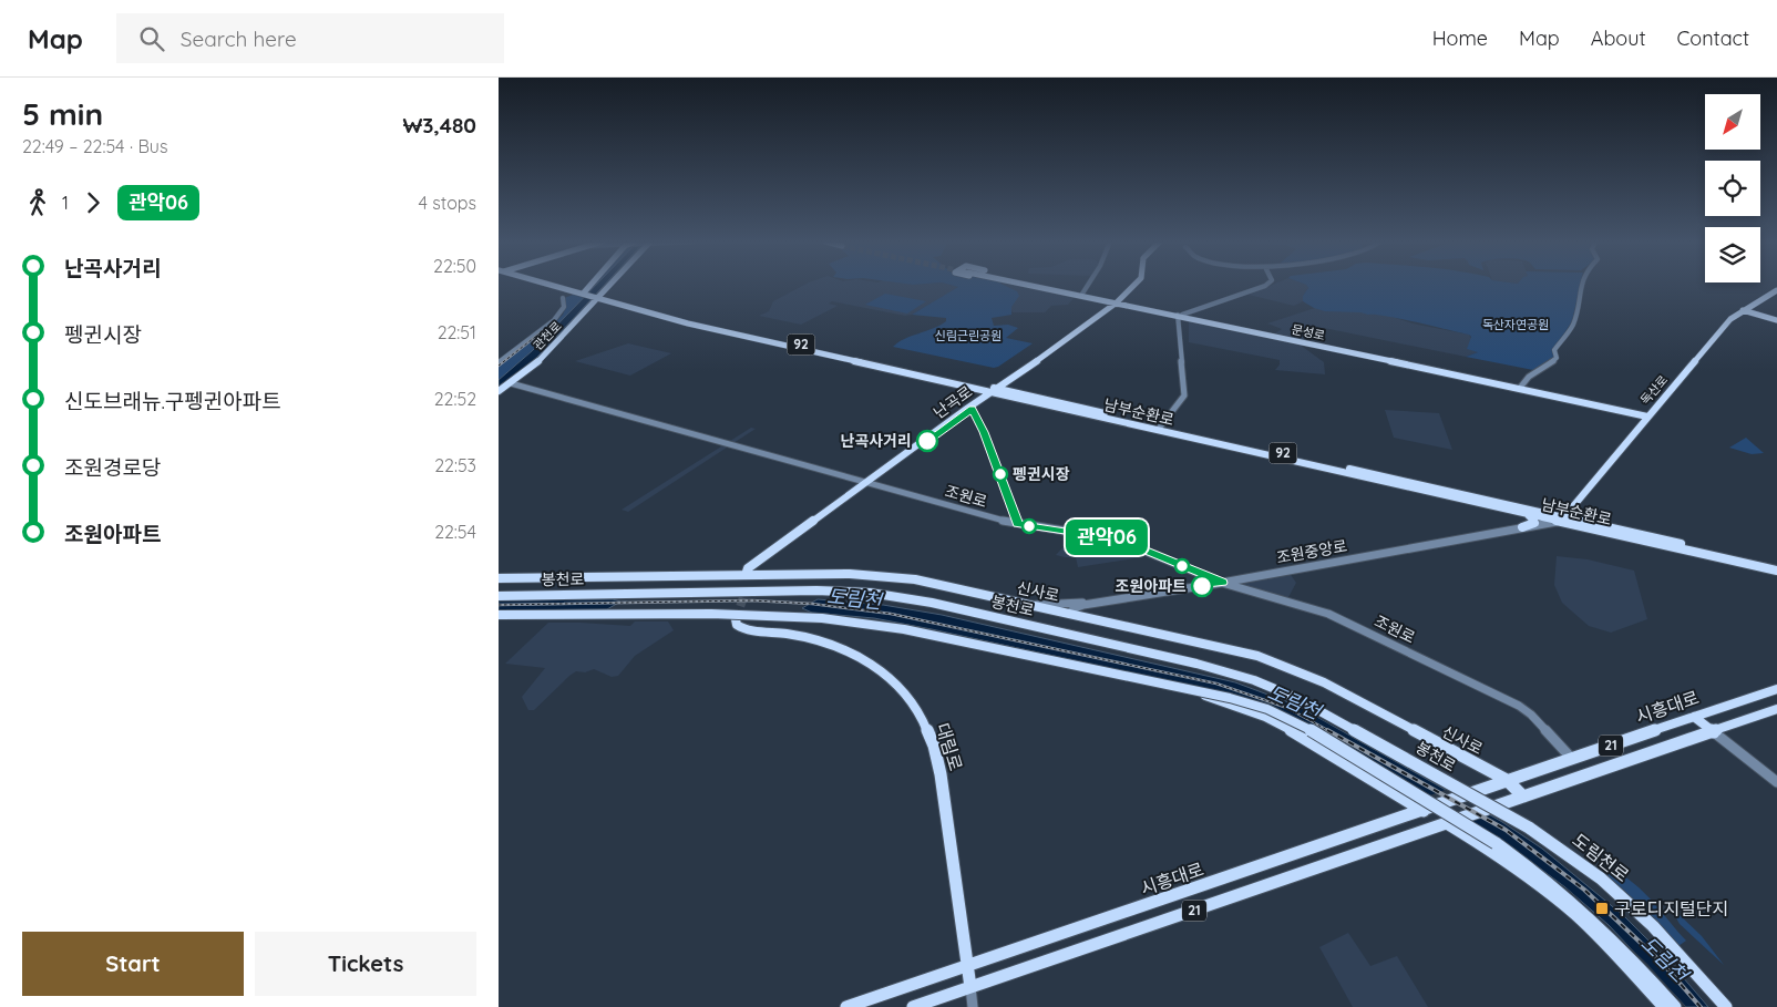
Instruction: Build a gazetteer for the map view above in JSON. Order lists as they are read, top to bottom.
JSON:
{
  "streets": {
    "main road": [
      "문성로",
      "관천로",
      "92",
      "독산로",
      "난곡로",
      "남부순환로",
      "봉천로",
      "신사로",
      "시흥대로",
      "21",
      "대림로",
      "도림천로"
    ],
    "street": ["조원로", "조원중앙로"]
  },
  "crossings": [
    ["문성로", "독산로"],
    ["문성로", "난곡로"],
    ["관천로", "남부순환로"],
    ["관천로", "조원로"],
    ["독산로", "남부순환로"],
    ["독산로", "조원중앙로"],
    ["난곡로", "남부순환로"],
    ["난곡로", "조원로"],
    ["난곡로", "신사로"],
    ["남부순환로", "조원중앙로"],
    ["조원로", "조원중앙로"],
    ["조원로", "시흥대로"],
    ["조원중앙로", "신사로"],
    ["봉천로", "도림천로"],
    ["신사로", "시흥대로"],
    ["시흥대로", "대림로"],
    ["21", "대림로"]
  ],
  "water": ["도림천"],
  "parks": ["독산자연공원", "신림근린공원"],
  "places": {
    "other": ["난곡사거리", "펭귄시장", "조원아파트"],
    "transit": ["구로디지털단지"]
  },
  "lines": ["bus line 관악06"],
  "north": "bottom left",
  "page": {
    "header": "Map",
    "search": "Search here",
    "nav": [
      "Home",
      "Map",
      "About",
      "Contact"
    ],
    "heading": ["5 min", "22:49 – 22:54 · Bus", "₩3,480"],
    "on_map": "관악06",
    "legs": ["1", "관악06", "4 stops"],
    "list": [
      {
        "name": "난곡사거리",
        "value": "22:50"
      },
      {
        "name": "펭귄시장",
        "value": "22:51"
      },
      {
        "name": "신도브래뉴.구펭귄아파트",
        "value": "22:52"
      },
      {
        "name": "조원경로당",
        "value": "22:53"
      },
      {
        "name": "조원아파트",
        "value": "22:54"
      }
    ],
    "buttons": ["Start", "Tickets"]
  }
}
